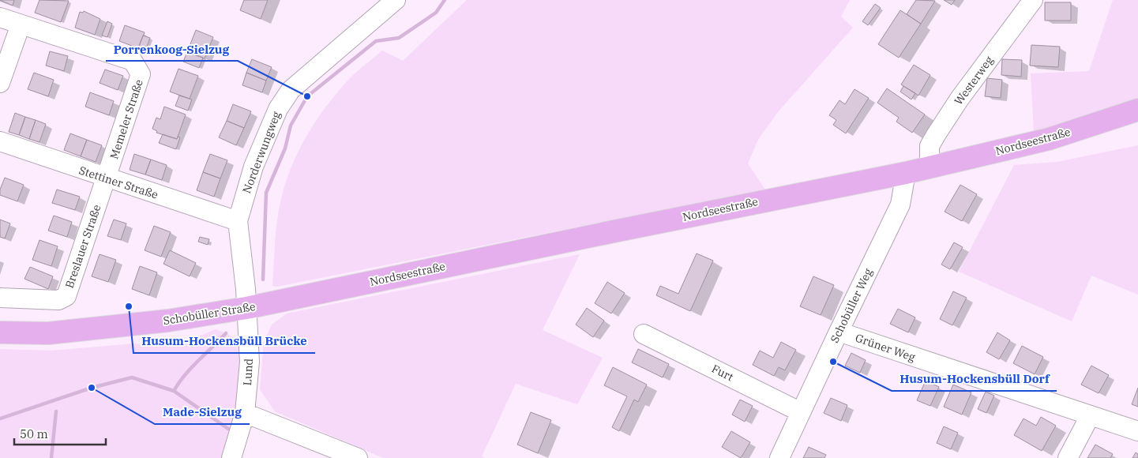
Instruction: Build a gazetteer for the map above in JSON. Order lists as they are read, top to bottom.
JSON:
{
  "streets": {
    "main road": ["Nordseestraße", "Schobüller Straße"],
    "street": [
      "Westerweg",
      "Memeler Straße",
      "Norderwungweg",
      "Stettiner Straße",
      "Breslauer Straße",
      "Schobüller Weg",
      "Grüner Weg",
      "Lund",
      "Furt"
    ]
  },
  "crossings": [
    ["Westerweg", "Nordseestraße"],
    ["Memeler Straße", "Stettiner Straße"],
    ["Memeler Straße", "Breslauer Straße"],
    ["Nordseestraße", "Schobüller Weg"],
    ["Nordseestraße", "Schobüller Straße"],
    ["Norderwungweg", "Stettiner Straße"],
    ["Norderwungweg", "Schobüller Straße"],
    ["Norderwungweg", "Lund"],
    ["Stettiner Straße", "Breslauer Straße"],
    ["Schobüller Weg", "Grüner Weg"],
    ["Schobüller Weg", "Furt"],
    ["Schobüller Straße", "Lund"]
  ],
  "places": [
    "Porrenkoog-Sielzug",
    "Husum-Hockensbüll Brücke",
    "Husum-Hockensbüll Dorf",
    "Made-Sielzug"
  ],
  "scale_bar": "50 m"
}
